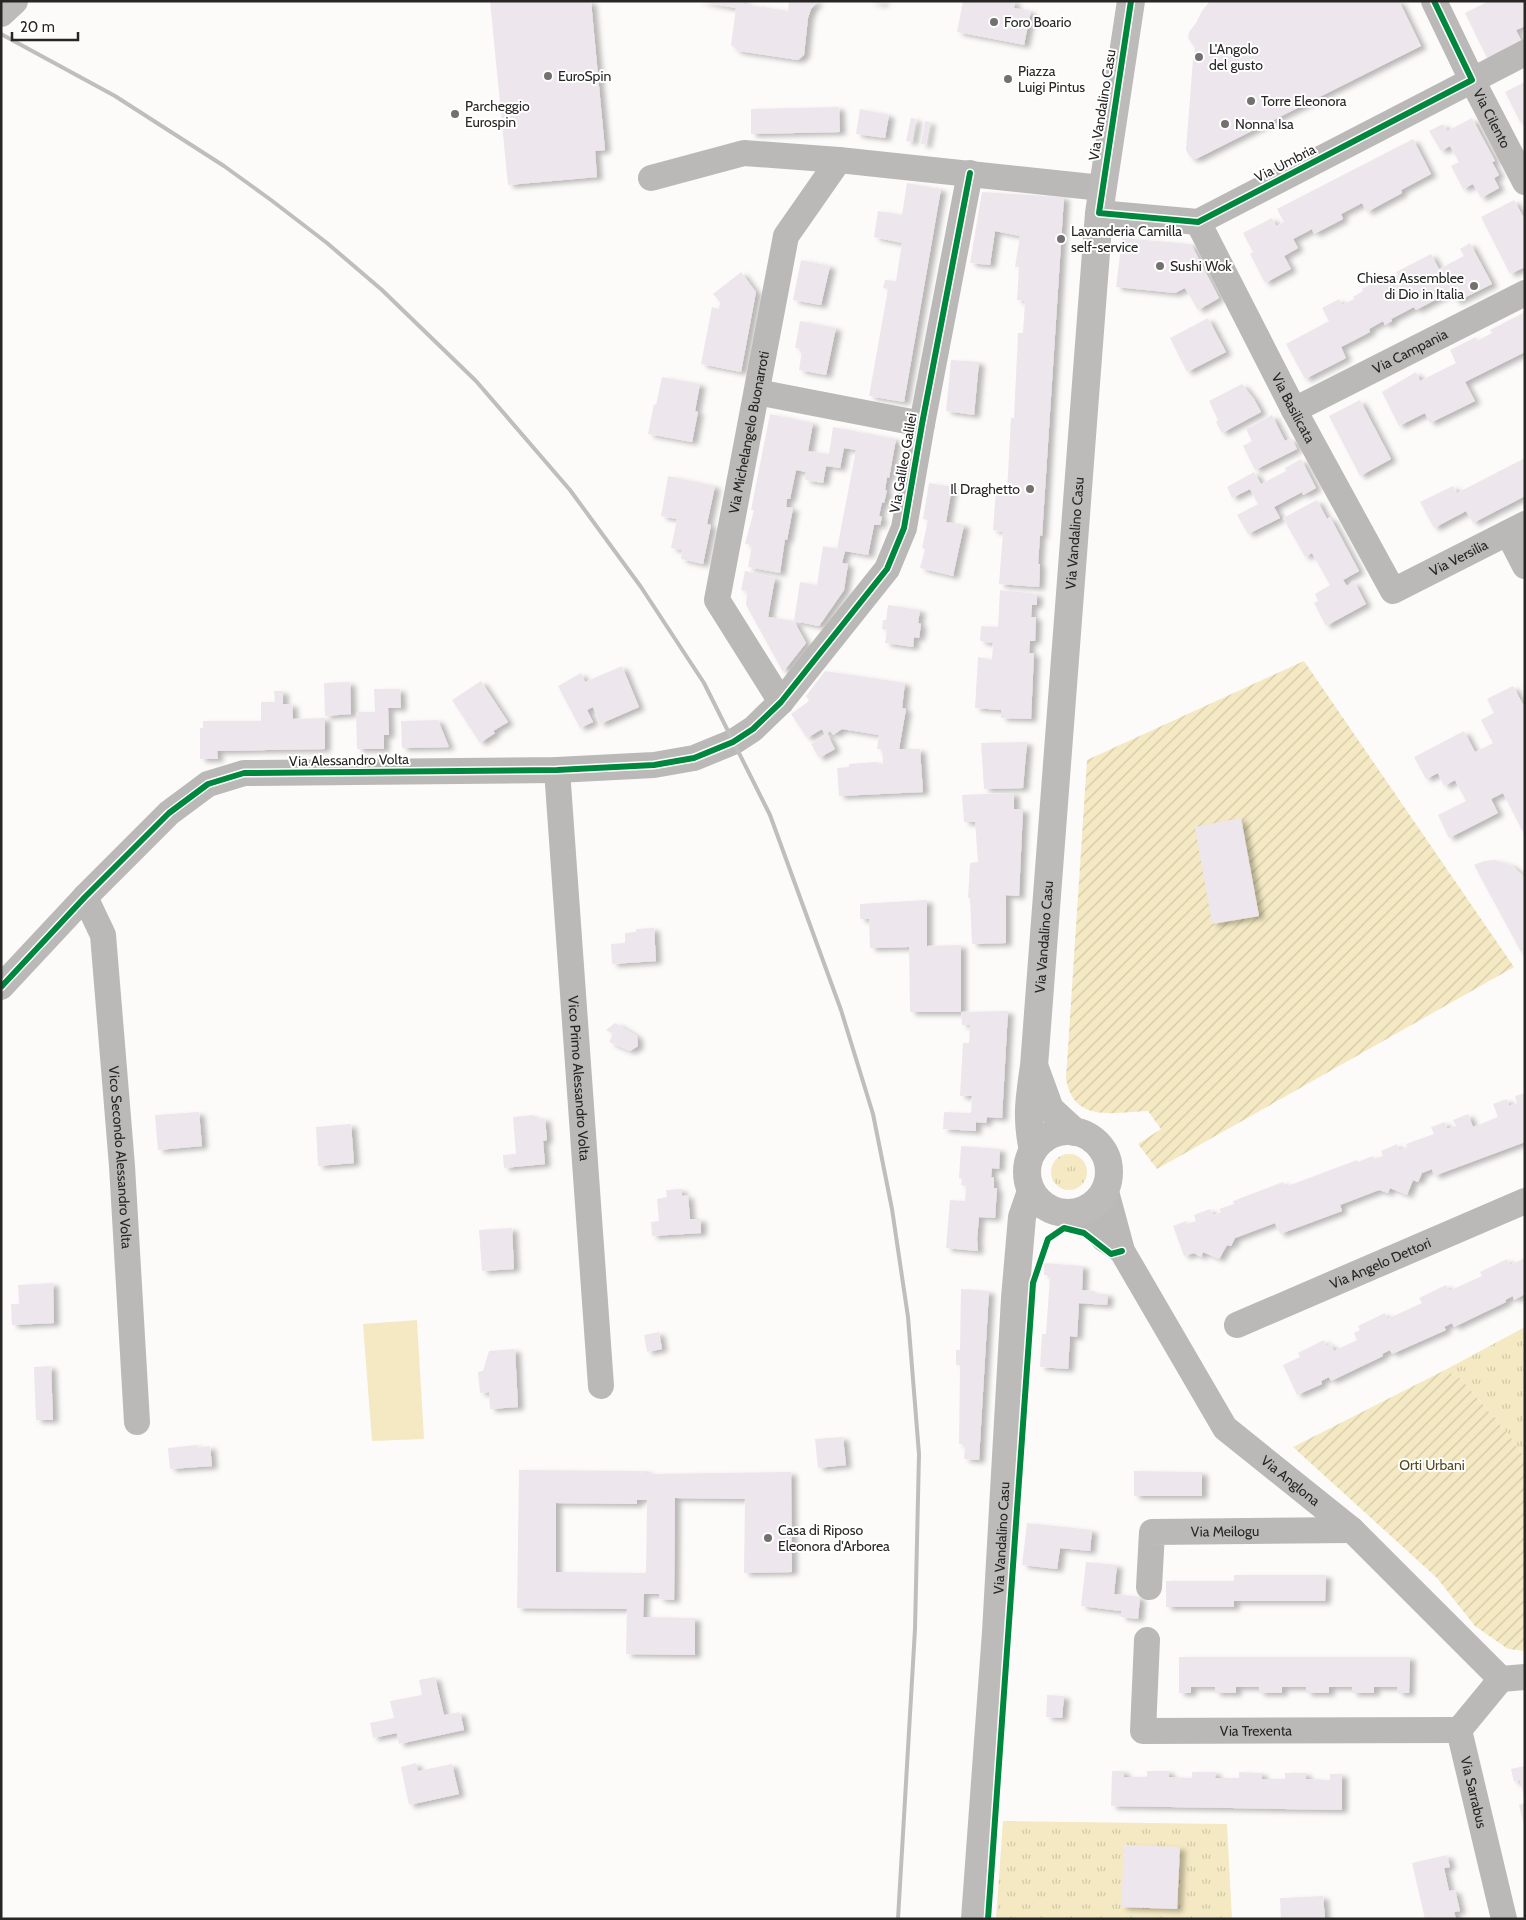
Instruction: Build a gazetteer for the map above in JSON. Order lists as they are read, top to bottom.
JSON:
{
  "streets": {
    "main road": ["Via Vandalino Casu"],
    "street": [
      "Via Cilento",
      "Via Umbria",
      "Via Campania",
      "Via Basilicata",
      "Via Michelangelo Buonarroti",
      "Via Galileo Galilei",
      "Via Versilia",
      "Via Alessandro Volta",
      "Vico Primo Alessandro Volta",
      "Vico Secondo Alessandro Volta",
      "Via Angelo Dettori",
      "Via Anglona",
      "Via Meilogu",
      "Via Trexenta",
      "Via Sarrabus"
    ]
  },
  "crossings": [
    ["Via Vandalino Casu", "Via Anglona"],
    ["Via Cilento", "Via Umbria"],
    ["Via Umbria", "Via Basilicata"],
    ["Via Campania", "Via Basilicata"],
    ["Via Basilicata", "Via Versilia"],
    ["Via Michelangelo Buonarroti", "Via Galileo Galilei"],
    ["Via Michelangelo Buonarroti", "Via Alessandro Volta"],
    ["Via Galileo Galilei", "Via Alessandro Volta"],
    ["Via Alessandro Volta", "Vico Primo Alessandro Volta"],
    ["Via Alessandro Volta", "Vico Secondo Alessandro Volta"],
    ["Via Anglona", "Via Meilogu"],
    ["Via Trexenta", "Via Sarrabus"]
  ],
  "parks": ["Orti Urbani"],
  "places": [
    "Foro Boario",
    "L'Angolo del gusto",
    "EuroSpin",
    "Piazza Luigi Pintus",
    "Torre Eleonora",
    "Parcheggio Eurospin",
    "Nonna Isa",
    "Lavanderia Camilla self-service",
    "Sushi Wok",
    "Chiesa Assemblee di Dio in Italia",
    "Il Draghetto",
    "Casa di Riposo Eleonora d'Arborea"
  ],
  "scale_bar": "20 m"
}
